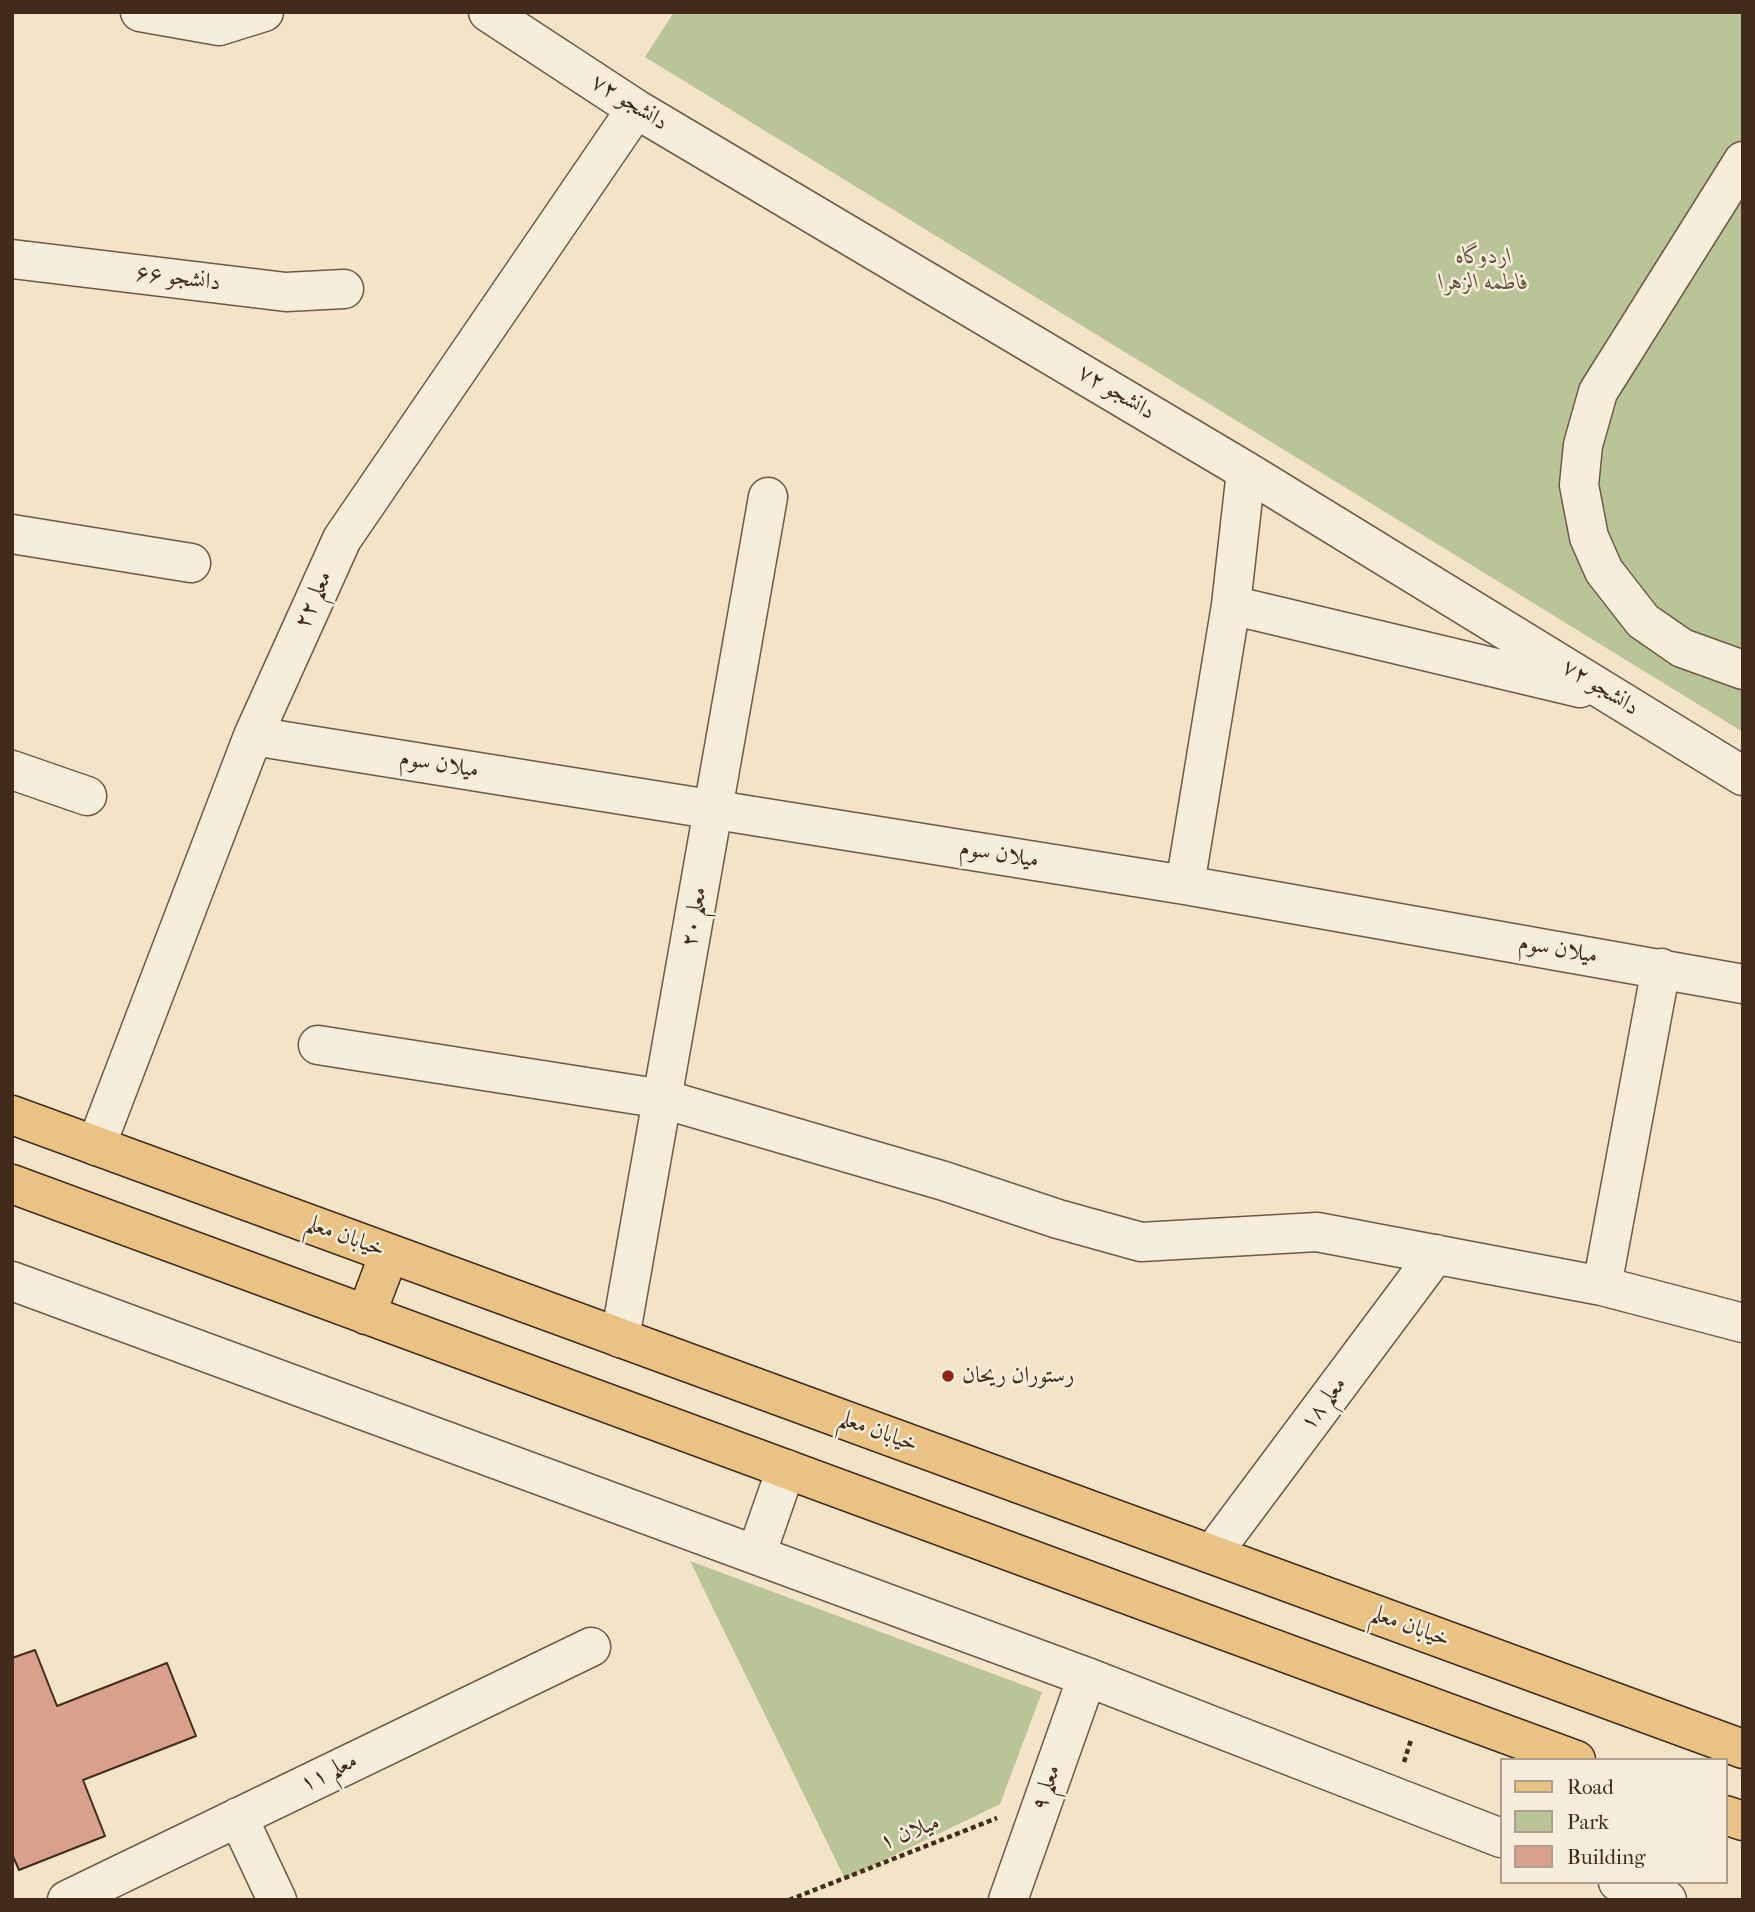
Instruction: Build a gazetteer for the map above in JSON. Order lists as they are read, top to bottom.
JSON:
{
  "streets": {
    "main road": ["خیابان معلم"],
    "street": [
      "دانشجو ۷۲",
      "دانشجو ۶۶",
      "معلم ۲۲",
      "میلان سوم",
      "معلم ۲۰",
      "معلم ۱۸",
      "معلم ۱۱",
      "معلم ۹"
    ],
    "path": ["میلان ۱"]
  },
  "crossings": [
    ["دانشجو ۷۲", "معلم ۲۲"],
    ["معلم ۲۲", "میلان سوم"],
    ["معلم ۲۲", "خیابان معلم"],
    ["میلان سوم", "معلم ۲۰"],
    ["معلم ۲۰", "خیابان معلم"],
    ["خیابان معلم", "معلم ۱۸"],
    ["معلم ۹", "میلان ۱"]
  ],
  "parks": ["اردوگاه فاطمه الزهرا"],
  "places": ["رستوران ریحان"],
  "legend": ["Road", "Park", "Building"]
}
